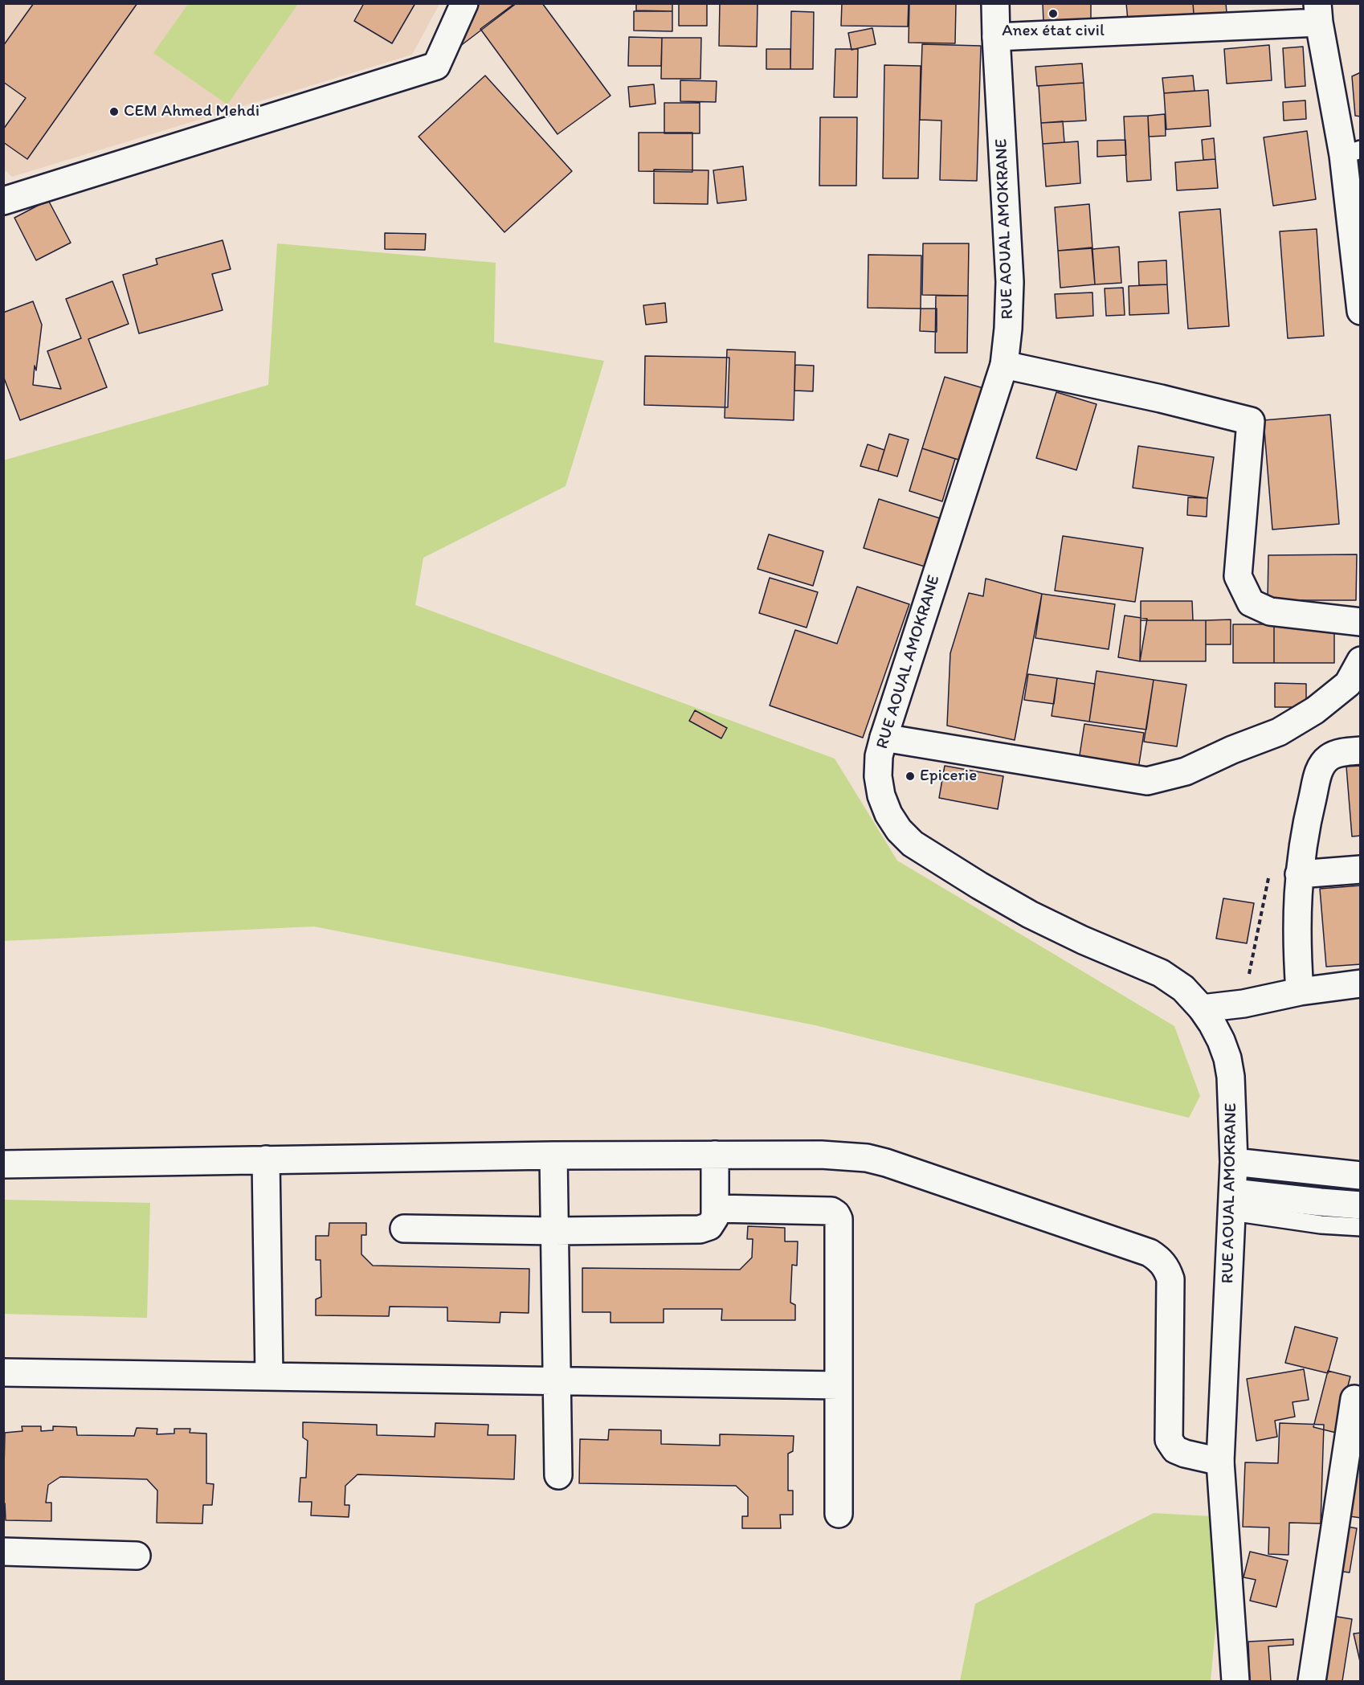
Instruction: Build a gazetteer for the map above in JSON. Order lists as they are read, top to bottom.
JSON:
{
  "streets": {
    "street": ["RUE AOUAL AMOKRANE"]
  },
  "places": ["Anex état civil", "CEM Ahmed Mehdi", "Epicerie"]
}
